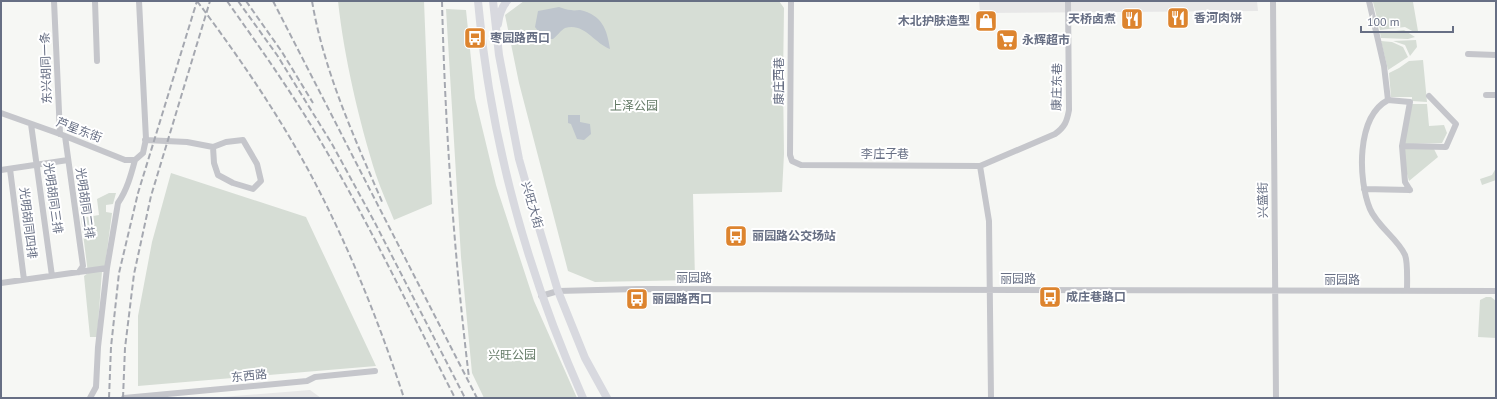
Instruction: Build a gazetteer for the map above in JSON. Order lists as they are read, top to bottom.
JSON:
{
  "streets": {
    "main road": ["兴旺大街"],
    "street": [
      "东兴胡同一条",
      "康庄西巷",
      "康庄东巷",
      "芦星东街",
      "李庄子巷",
      "光明胡同三排",
      "兴盛街",
      "光明胡同二排",
      "光明胡同四排",
      "丽园路",
      "东西路"
    ]
  },
  "crossings": [
    ["东兴胡同一条", "芦星东街"],
    ["东兴胡同一条", "光明胡同二排"],
    ["康庄西巷", "李庄子巷"],
    ["康庄东巷", "李庄子巷"],
    ["芦星东街", "光明胡同三排"],
    ["芦星东街", "光明胡同二排"],
    ["兴盛街", "丽园路"],
    ["兴旺大街", "丽园路"]
  ],
  "parks": ["上泽公园", "兴旺公园"],
  "places": {
    "restaurant": ["香河肉饼", "天桥卤煮"],
    "shop": ["木北护肤造型"],
    "bus stop": [
      "枣园路西口",
      "丽园路公交场站",
      "成庄巷路口",
      "丽园路西口"
    ],
    "supermarket": ["永辉超市"]
  },
  "scale_bar": "100 m"
}
